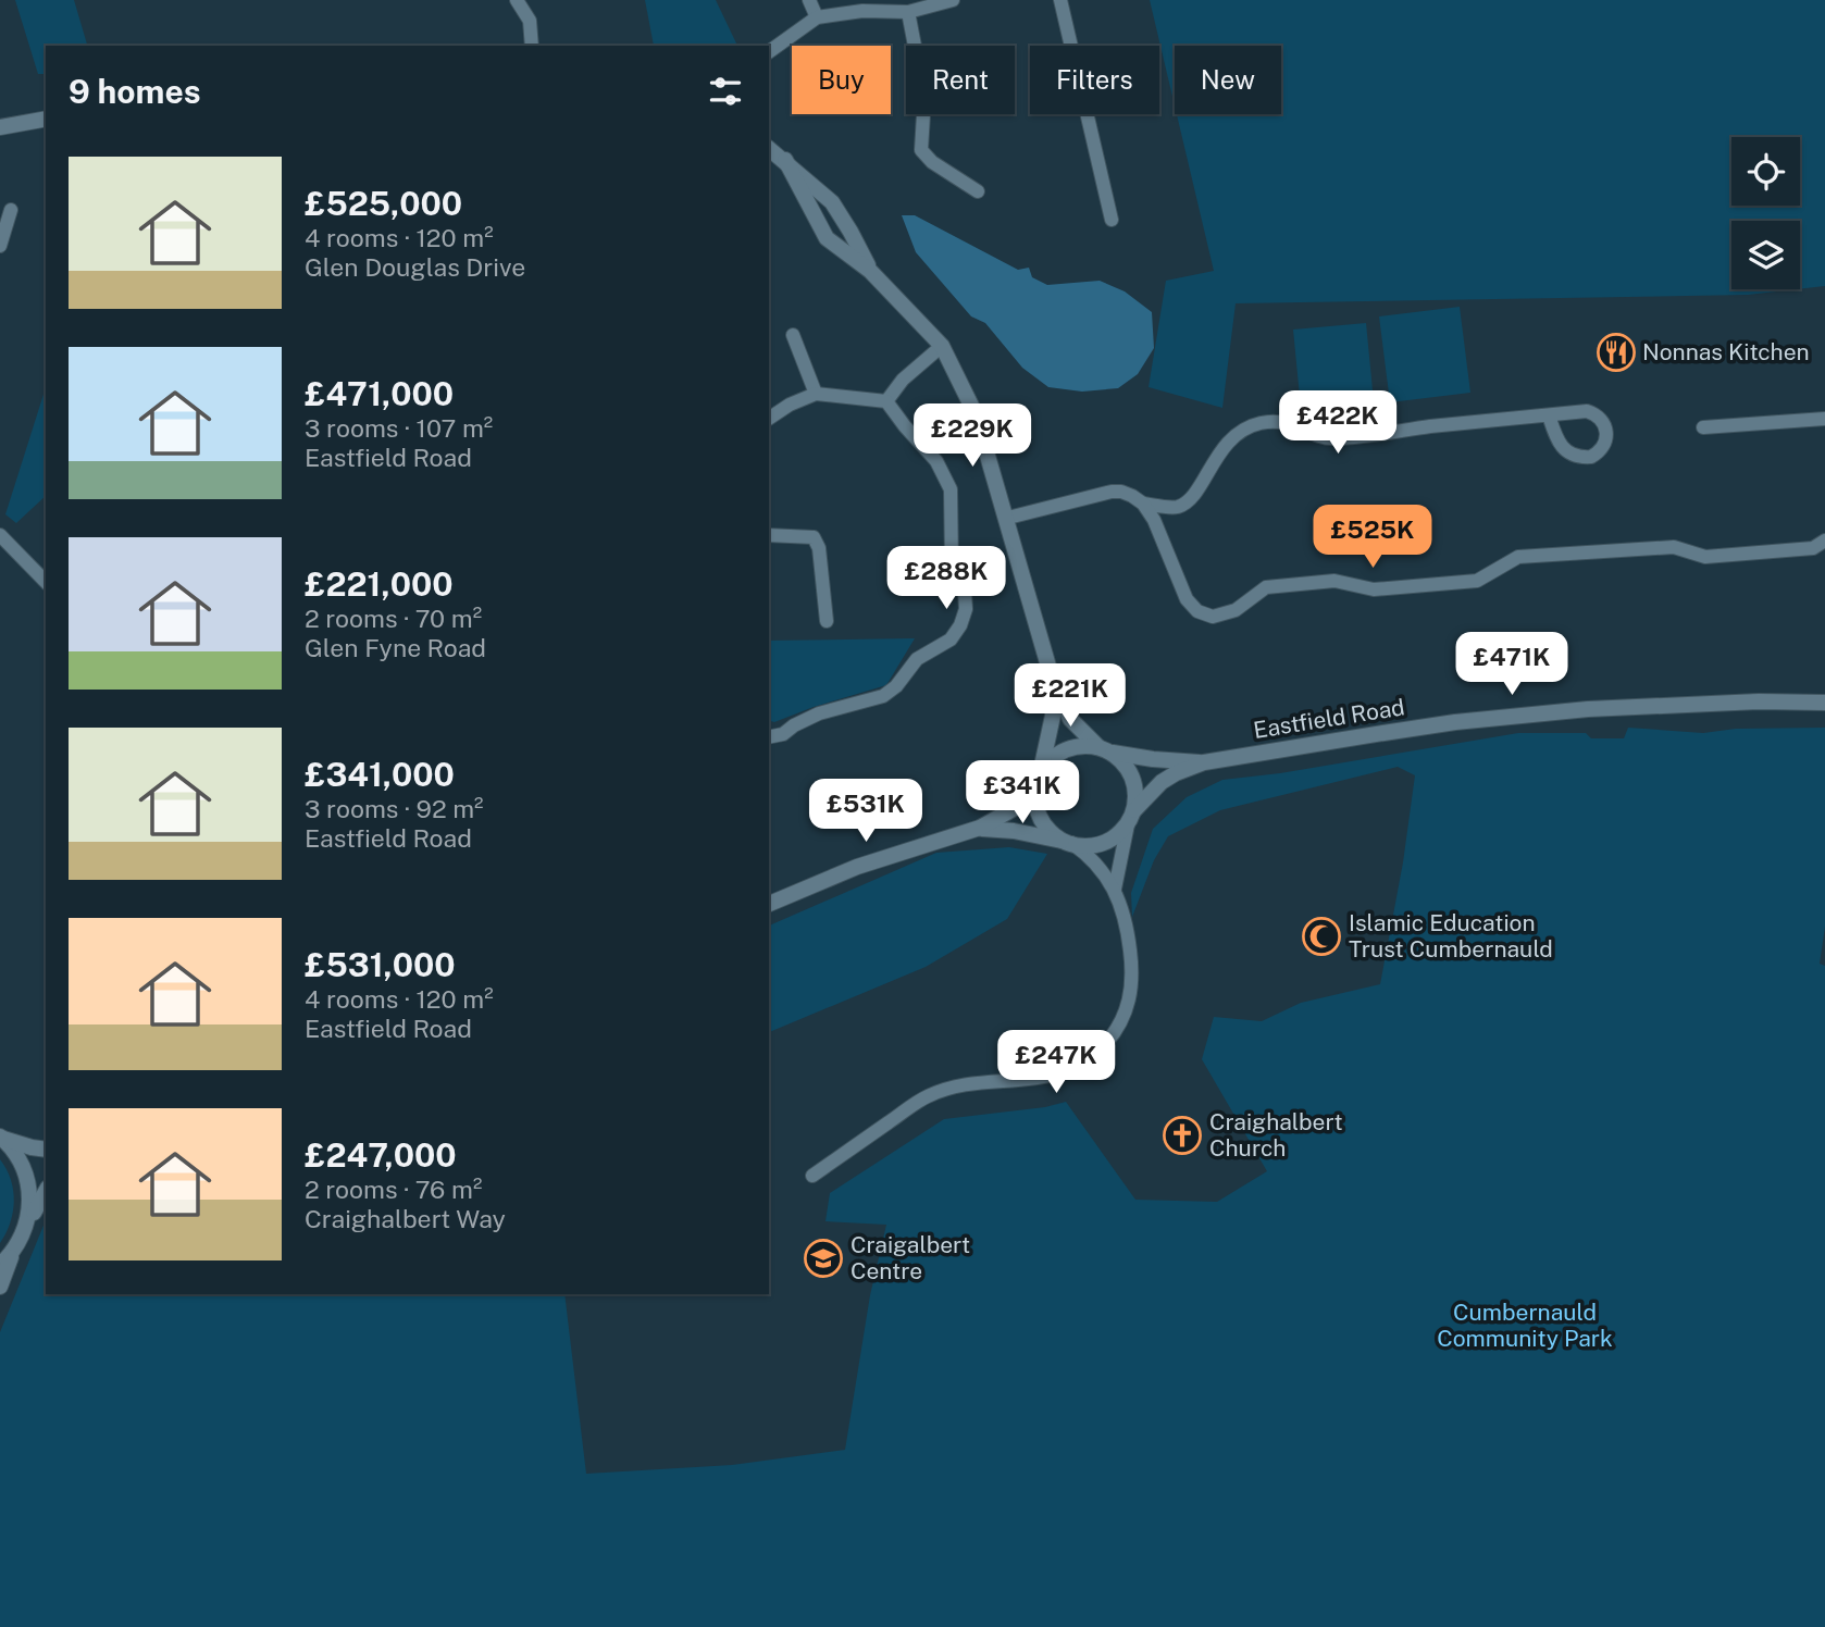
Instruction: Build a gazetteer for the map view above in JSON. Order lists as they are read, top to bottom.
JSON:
{
  "streets": {
    "street": ["Eastfield Road"]
  },
  "parks": ["Cumbernauld Community Park"],
  "places": {
    "restaurant": ["Nonnas Kitchen"],
    "mosque": ["Islamic Education Trust Cumbernauld"],
    "church": ["Craighalbert Church"],
    "school or university": ["Craigalbert Centre"]
  },
  "page": {
    "chip": [
      "Buy",
      "Rent",
      "Filters",
      "New"
    ],
    "heading": "9 homes",
    "list": [
      {
        "name": "£525,000",
        "note": "4 rooms · 120 m² · Glen Douglas Drive"
      },
      {
        "name": "£471,000",
        "note": "3 rooms · 107 m² · Eastfield Road"
      },
      {
        "name": "£221,000",
        "note": "2 rooms · 70 m² · Glen Fyne Road"
      },
      {
        "name": "£341,000",
        "note": "3 rooms · 92 m² · Eastfield Road"
      },
      {
        "name": "£531,000",
        "note": "4 rooms · 120 m² · Eastfield Road"
      },
      {
        "name": "£247,000",
        "note": "2 rooms · 76 m² · Craighalbert Way"
      }
    ],
    "price": [
      "£422K",
      "£229K",
      "£525K",
      "£288K",
      "£471K",
      "£221K",
      "£341K",
      "£531K",
      "£247K"
    ]
  }
}
